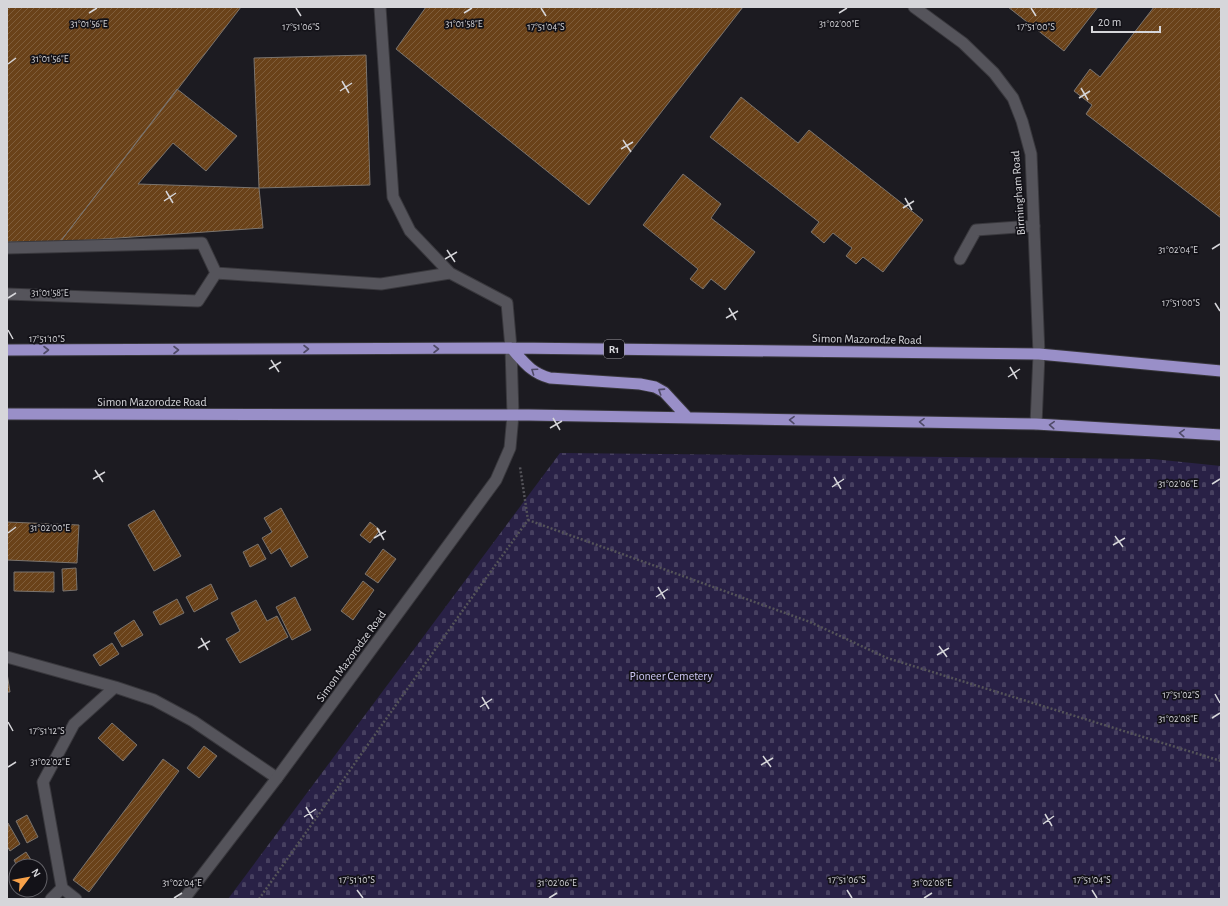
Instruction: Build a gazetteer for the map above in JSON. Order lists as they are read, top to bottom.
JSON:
{
  "streets": {
    "highway": ["Simon Mazorodze Road", "R1"],
    "street": ["Birmingham Road"]
  },
  "crossings": [
    ["Birmingham Road", "Simon Mazorodze Road"]
  ],
  "parks": ["Pioneer Cemetery"],
  "scale_bar": "20 m",
  "north": "top right",
  "coordinates": [
    "31°01'56\"E",
    "31°01'58\"E",
    "31°02'00\"E",
    "17°51'04\"S",
    "17°51'00\"S",
    "17°51'06\"S",
    "31°02'04\"E",
    "17°51'10\"S",
    "31°02'06\"E",
    "17°51'02\"S",
    "31°02'08\"E",
    "17°51'12\"S",
    "31°02'02\"E"
  ]
}
